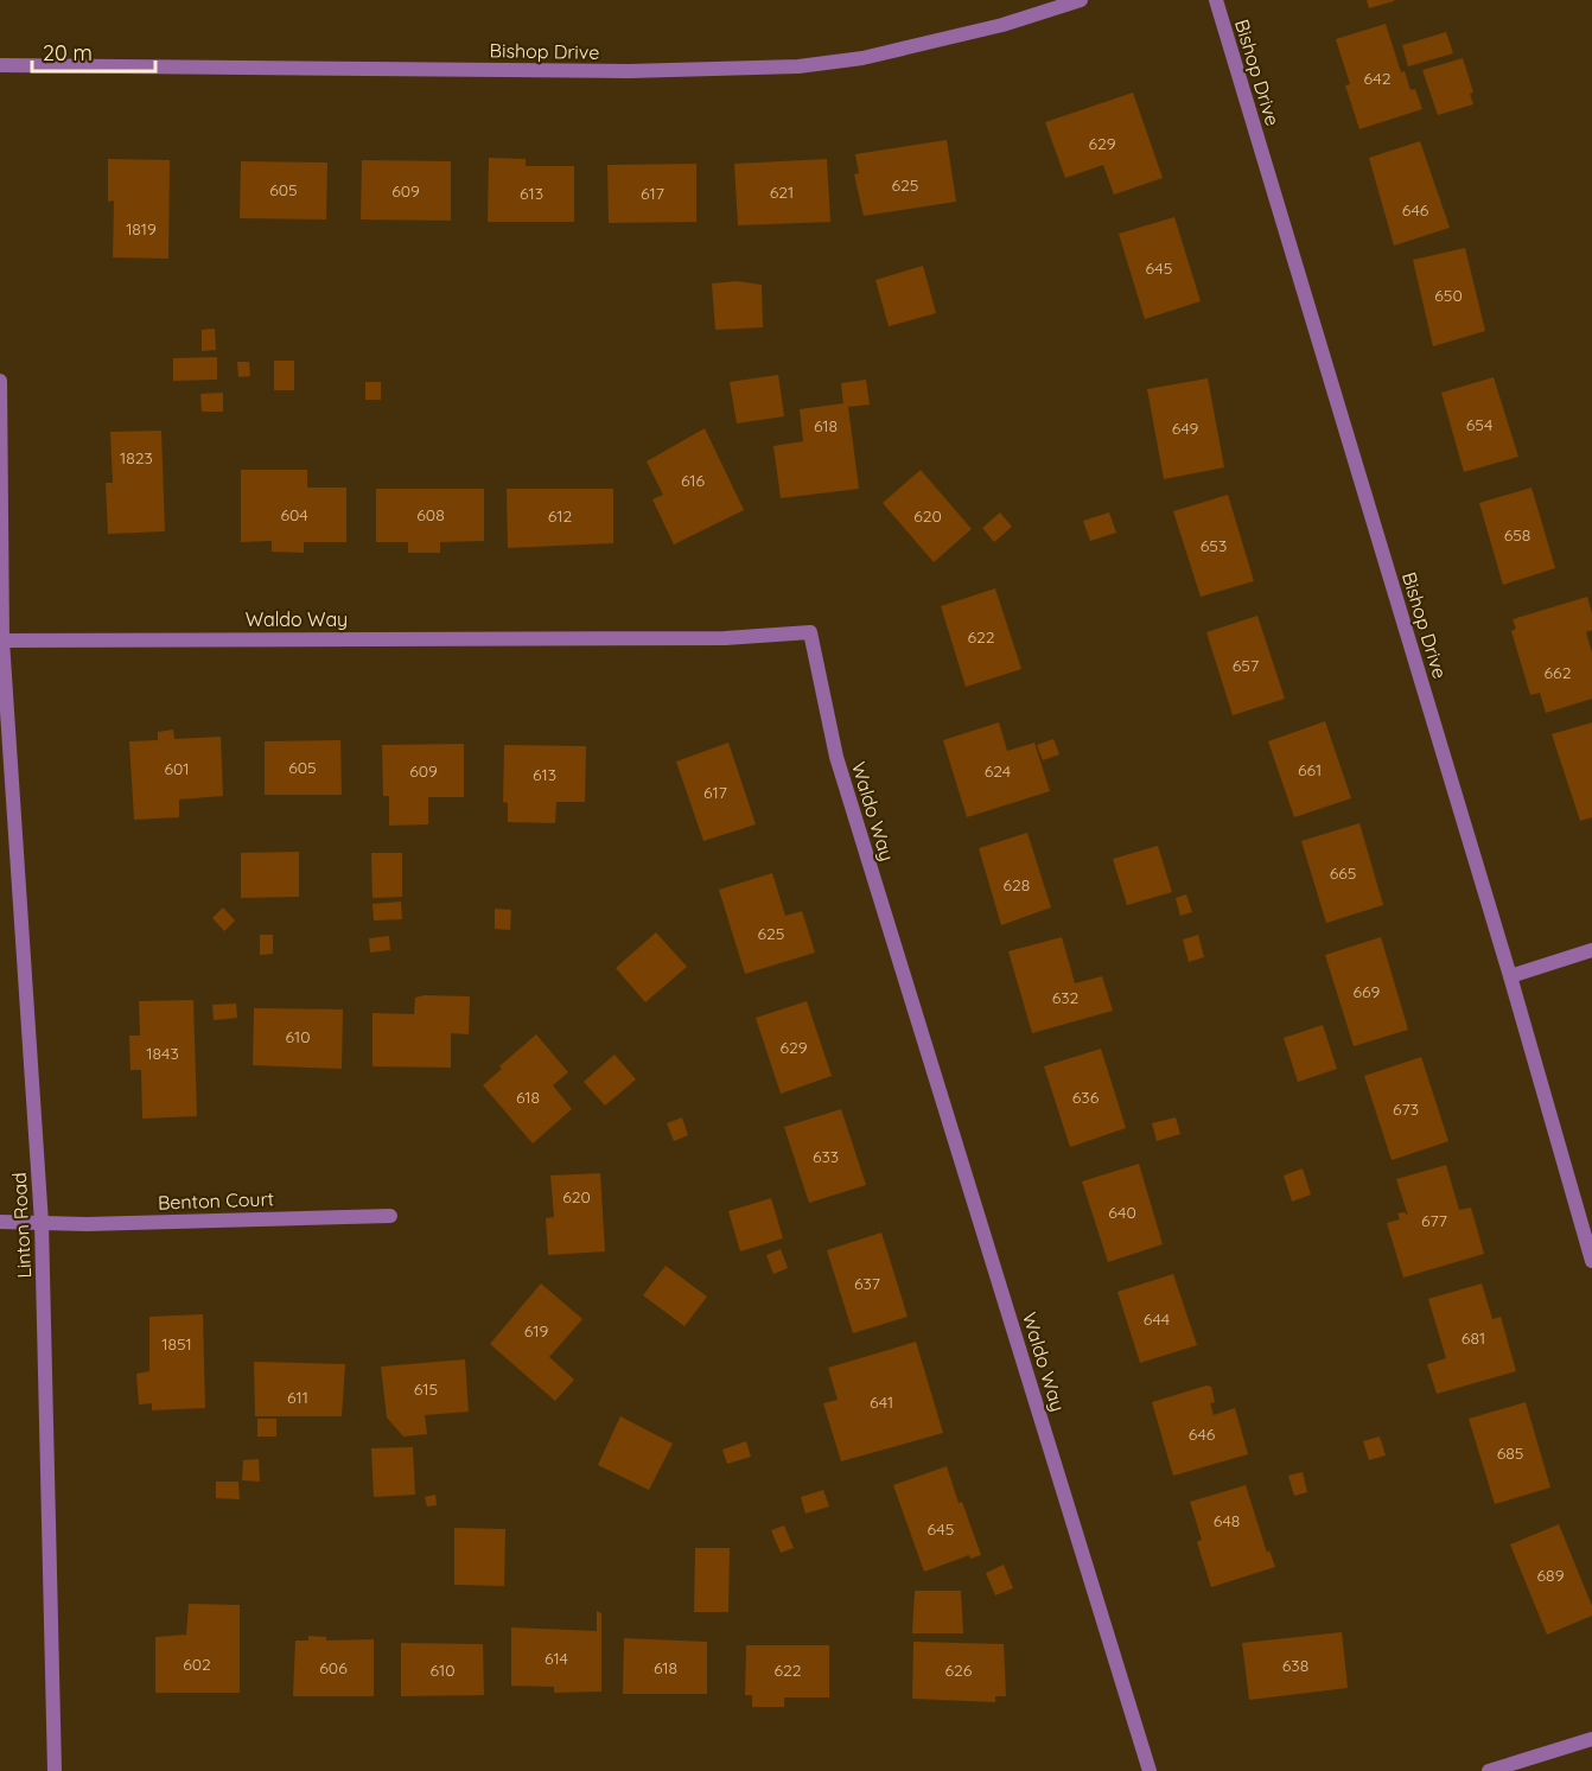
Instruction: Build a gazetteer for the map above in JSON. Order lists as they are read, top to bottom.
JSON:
{
  "streets": {
    "street": [
      "Bishop Drive",
      "Waldo Way",
      "Benton Court",
      "Linton Road"
    ]
  },
  "crossings": [
    ["Waldo Way", "Linton Road"],
    ["Benton Court", "Linton Road"]
  ],
  "house_numbers": [
    "642",
    "629",
    "625",
    "605",
    "609",
    "621",
    "613",
    "617",
    "646",
    "1819",
    "645",
    "650",
    "654",
    "618",
    "649",
    "1823",
    "616",
    "604",
    "608",
    "612",
    "620",
    "658",
    "653",
    "622",
    "657",
    "662",
    "605",
    "601",
    "661",
    "609",
    "624",
    "613",
    "617",
    "665",
    "628",
    "625",
    "669",
    "632",
    "610",
    "629",
    "1843",
    "618",
    "636",
    "673",
    "633",
    "620",
    "640",
    "677",
    "637",
    "644",
    "619",
    "681",
    "1851",
    "615",
    "611",
    "641",
    "646",
    "685",
    "648",
    "645",
    "689",
    "614",
    "602",
    "638",
    "606",
    "618",
    "610",
    "622",
    "626"
  ],
  "scale_bar": "20 m"
}
